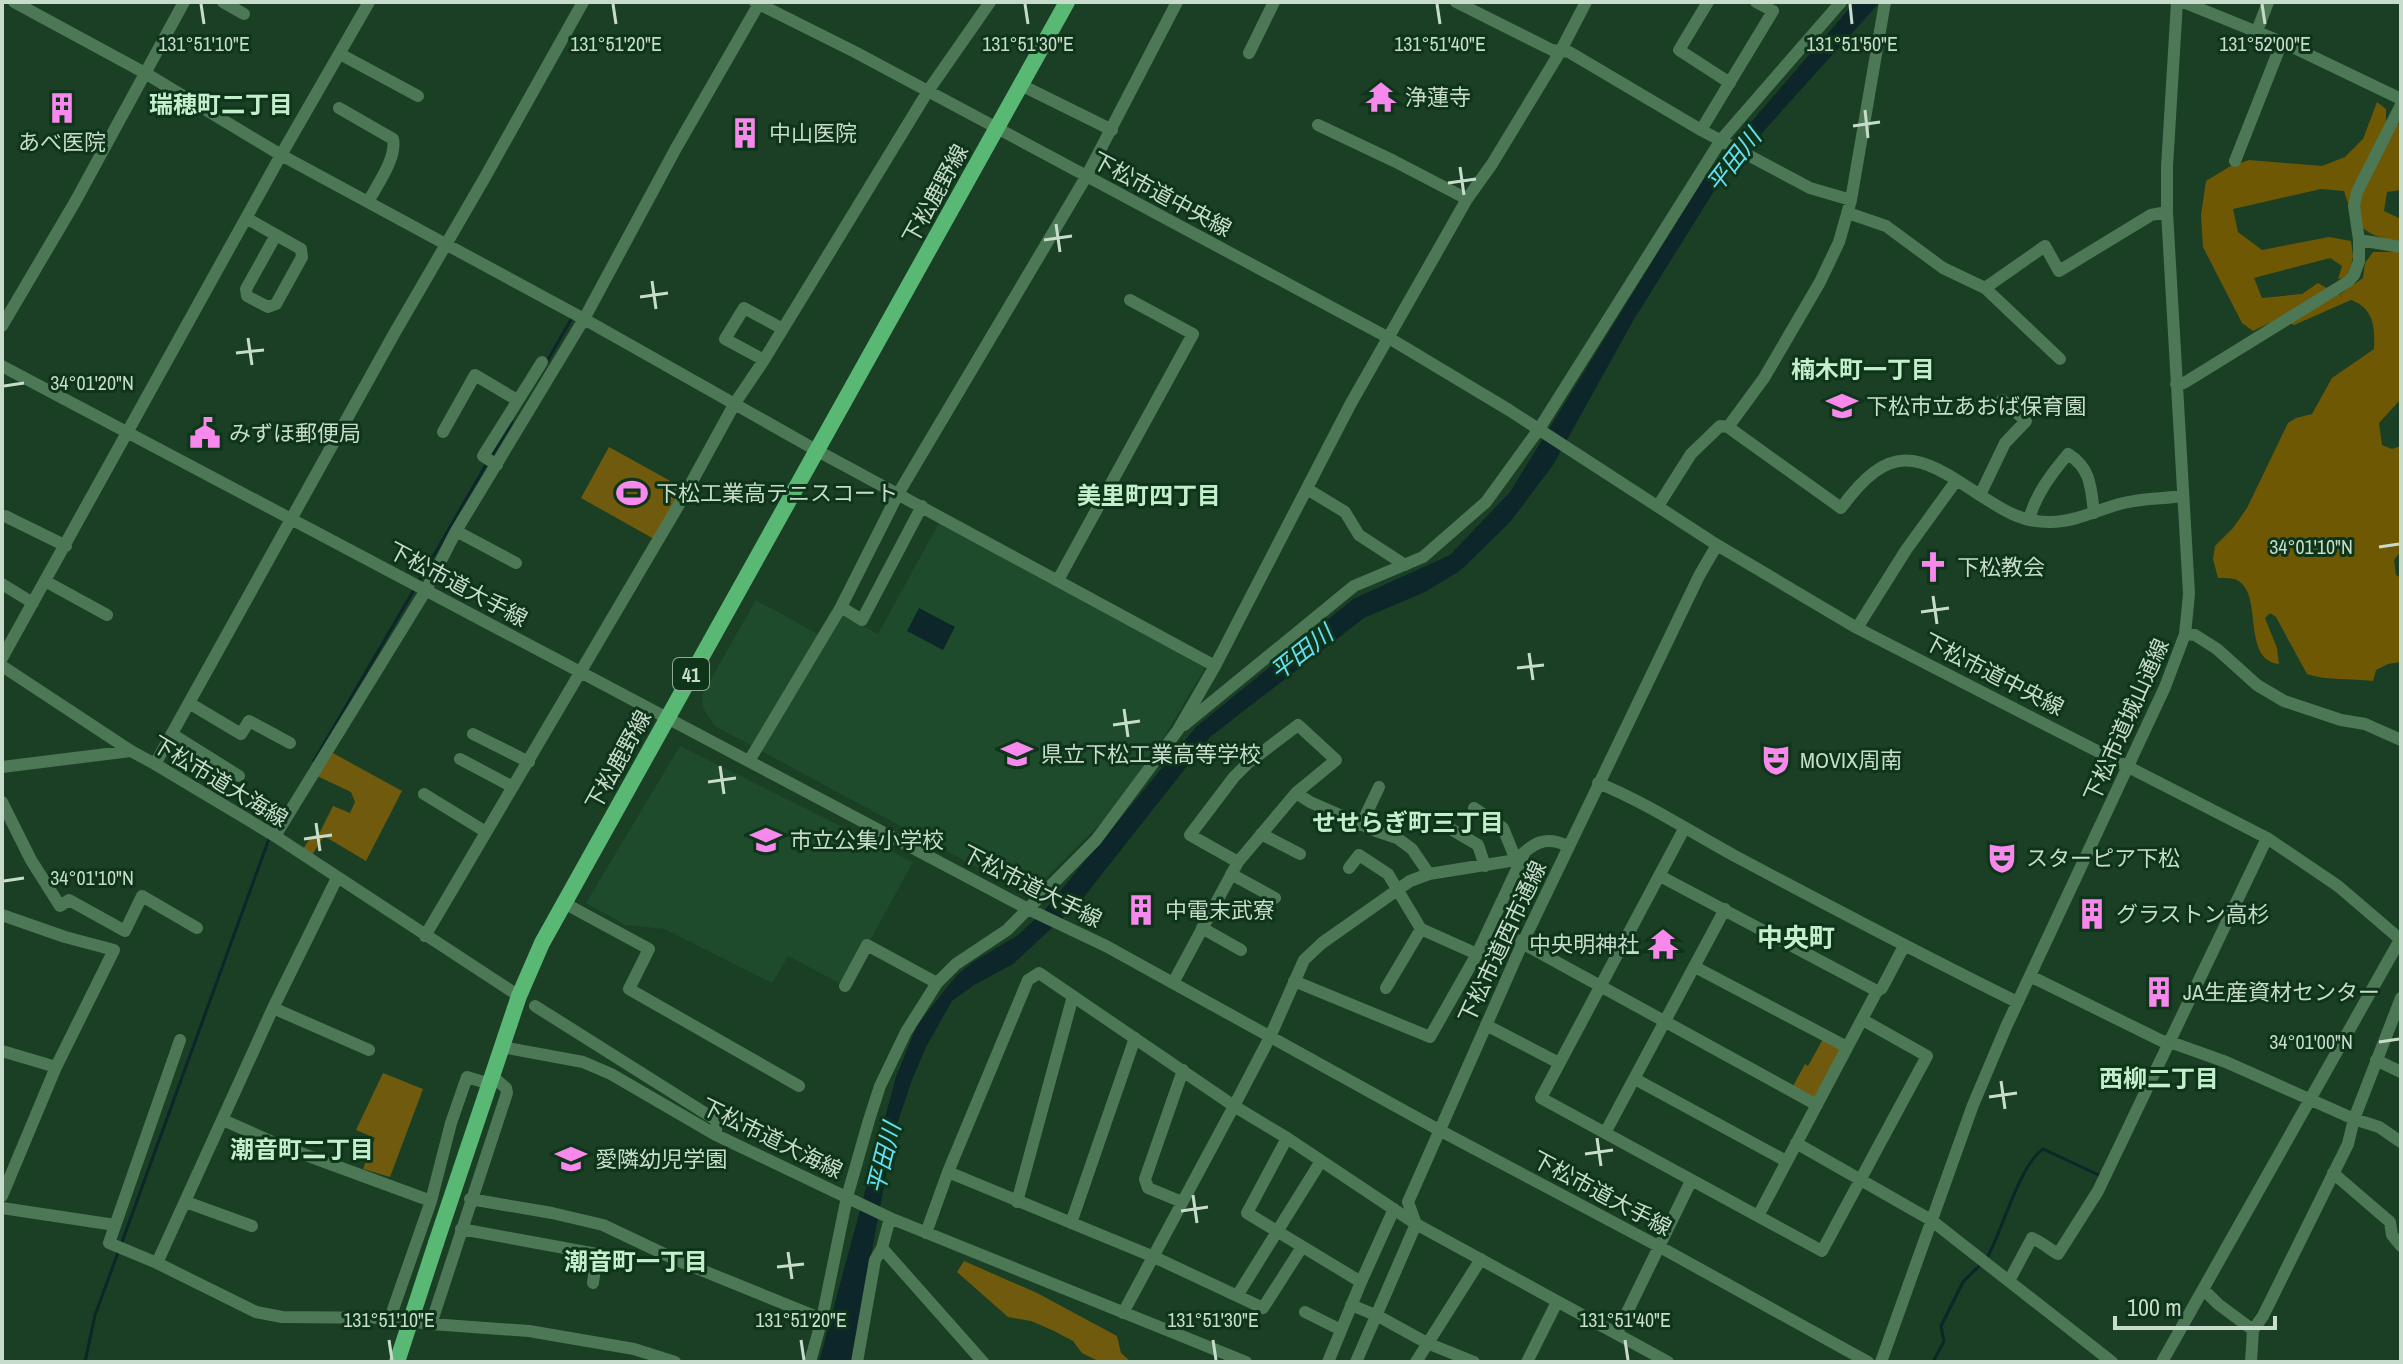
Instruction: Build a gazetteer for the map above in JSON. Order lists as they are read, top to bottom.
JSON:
{
  "streets": {
    "main road": ["下松鹿野線", "41"],
    "street": [
      "下松市道中央線",
      "下松市道大手線",
      "下松市道城山通線",
      "下松市道大海線",
      "下松市道西市通線"
    ]
  },
  "crossings": [
    ["下松鹿野線", "下松市道中央線"],
    ["下松鹿野線", "下松市道大手線"],
    ["下松鹿野線", "下松市道大海線"],
    ["下松市道中央線", "下松市道城山通線"],
    ["下松市道中央線", "下松市道西市通線"],
    ["下松市道大手線", "下松市道西市通線"]
  ],
  "districts": [
    "瑞穂町二丁目",
    "楠木町一丁目",
    "美里町四丁目",
    "せせらぎ町三丁目",
    "中央町",
    "西柳二丁目",
    "潮音町二丁目",
    "潮音町一丁目"
  ],
  "water": ["平田川"],
  "places": {
    "temple": ["浄蓮寺", "中央明神社"],
    "building": [
      "あべ医院",
      "中山医院",
      "中電末武寮",
      "グラストン高杉",
      "JA生産資材センター"
    ],
    "school or university": [
      "下松市立あおば保育園",
      "県立下松工業高等学校",
      "市立公集小学校",
      "愛隣幼児学園"
    ],
    "public building": ["みずほ郵便局"],
    "sports": ["下松工業高テニスコート"],
    "church": ["下松教会"],
    "theatre": ["MOVIX周南", "スターピア下松"]
  },
  "scale_bar": "100 m",
  "coordinates": [
    "131°51'10\"E",
    "131°51'20\"E",
    "131°51'30\"E",
    "131°51'40\"E",
    "131°51'50\"E",
    "131°52'00\"E",
    "34°01'20\"N",
    "34°01'10\"N",
    "34°01'00\"N"
  ]
}
